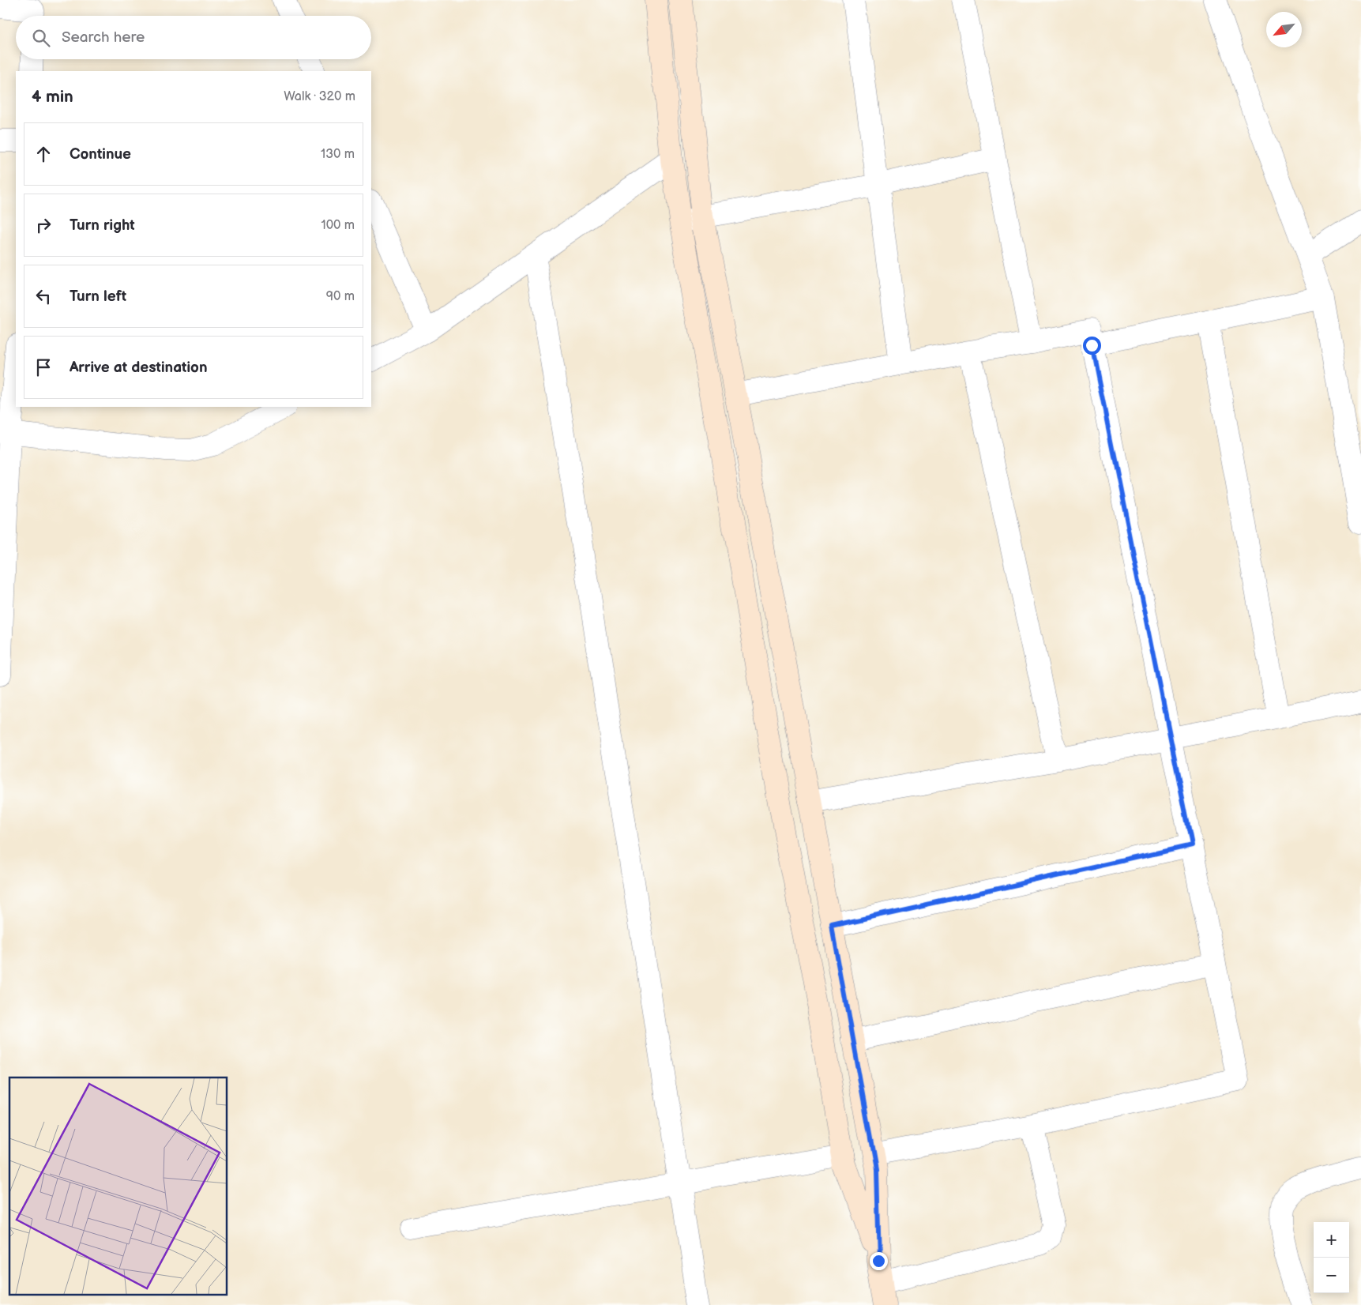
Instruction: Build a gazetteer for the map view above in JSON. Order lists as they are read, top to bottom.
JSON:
{
  "north": "bottom left",
  "page": {
    "search": "Search here",
    "heading": ["4 min", "Walk · 320 m"],
    "list": [
      ["Continue", "130 m"],
      ["Turn right", "100 m"],
      ["Turn left", "90 m"],
      "Arrive at destination"
    ],
    "map_buttons": ["+", "−"]
  }
}
